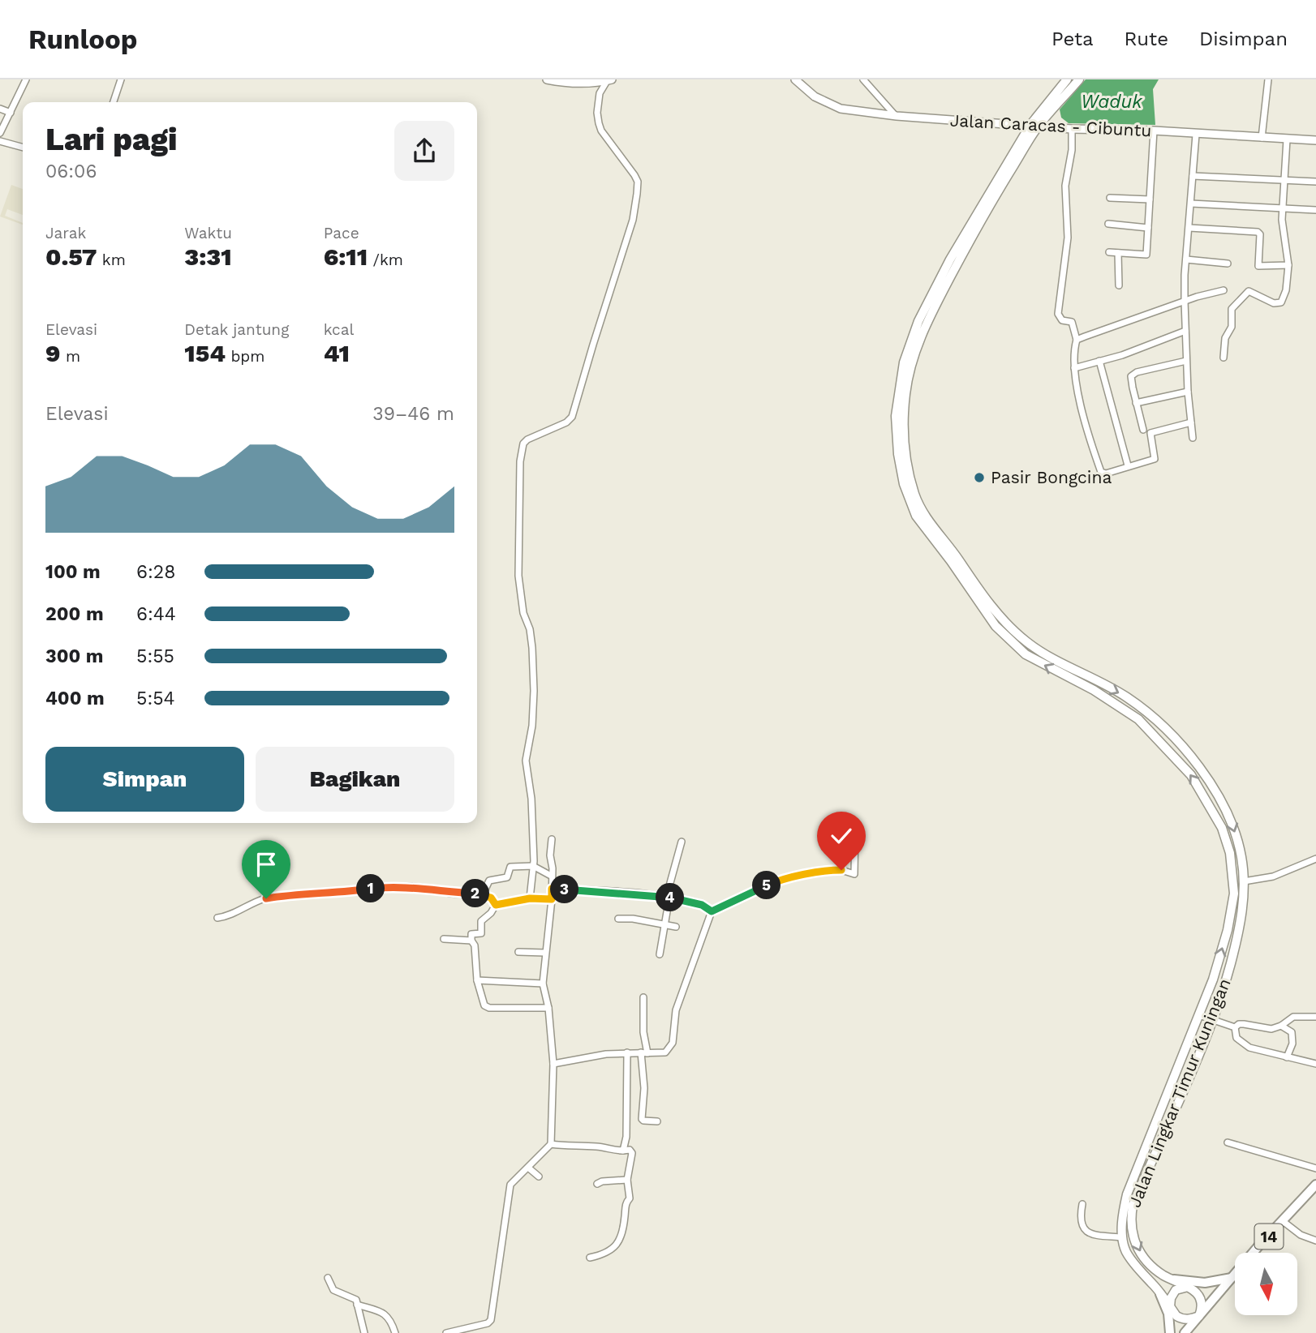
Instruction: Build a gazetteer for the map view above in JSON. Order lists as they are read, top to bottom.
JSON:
{
  "streets": {
    "highway": ["14"],
    "main road": ["Jalan Lingkar Timur Kuningan"],
    "street": ["Jalan Caracas - Cibuntu"]
  },
  "crossings": [
    ["Jalan Caracas - Cibuntu", "Jalan Lingkar Timur Kuningan"],
    ["Jalan Lingkar Timur Kuningan", "14"]
  ],
  "water": ["Waduk"],
  "places": ["Pasir Bongcina"],
  "north": "bottom",
  "page": {
    "header": "Runloop",
    "nav": ["Peta", "Rute", "Disimpan"],
    "heading": ["Lari pagi", "06:06"],
    "stats": [
      ["Jarak", "0.57 km"],
      ["Waktu", "3:31"],
      ["Pace", "6:11 /km"],
      ["Elevasi", "9 m"],
      ["Detak jantung", "154 bpm"],
      ["kcal", "41"]
    ],
    "chart": ["Elevasi", "39–46 m"],
    "list": [
      {
        "name": "100 m",
        "note": "6:28"
      },
      {
        "name": "200 m",
        "note": "6:44"
      },
      {
        "name": "300 m",
        "note": "5:55"
      },
      {
        "name": "400 m",
        "note": "5:54"
      }
    ],
    "buttons": ["Simpan", "Bagikan"],
    "pins": [
      "5",
      "1",
      "3",
      "2",
      "4"
    ]
  }
}
